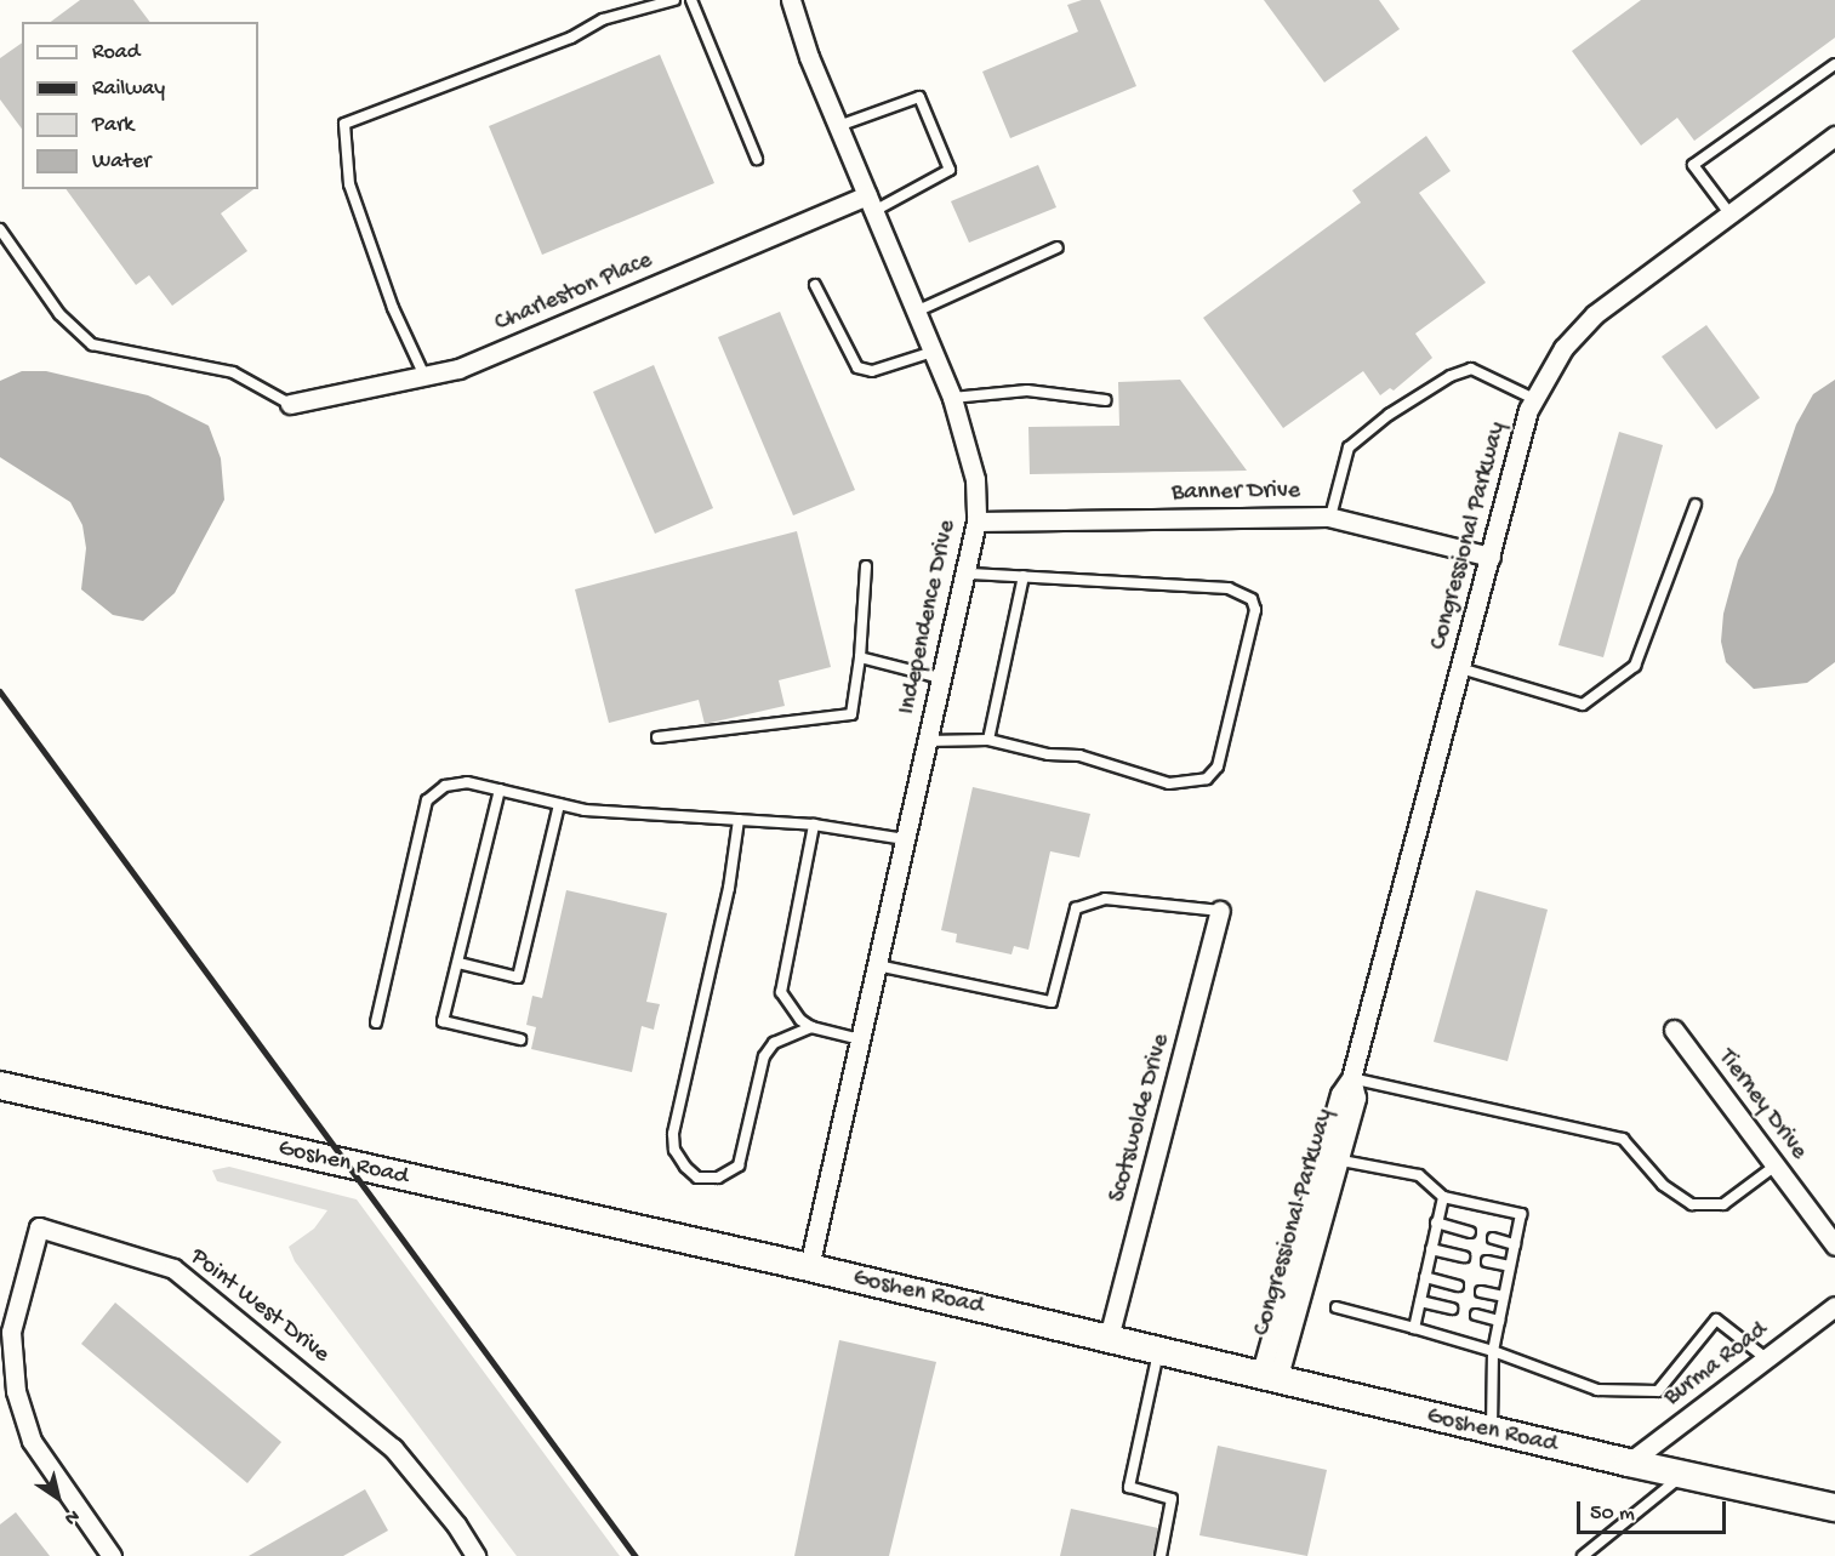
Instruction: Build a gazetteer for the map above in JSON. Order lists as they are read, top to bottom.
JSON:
{
  "streets": {
    "main road": ["Goshen Road"],
    "street": [
      "Charleston Place",
      "Banner Drive",
      "Congressional Parkway",
      "Independence Drive",
      "Tierney Drive",
      "Scotswolde Drive",
      "Point West Drive",
      "Burma Road"
    ]
  },
  "crossings": [
    ["Charleston Place", "Independence Drive"],
    ["Banner Drive", "Congressional Parkway"],
    ["Banner Drive", "Independence Drive"],
    ["Congressional Parkway", "Goshen Road"],
    ["Independence Drive", "Goshen Road"],
    ["Scotswolde Drive", "Goshen Road"],
    ["Goshen Road", "Burma Road"]
  ],
  "legend": [
    "Road",
    "Railway",
    "Park",
    "Water"
  ],
  "scale_bar": "50 m",
  "north": "bottom right"
}
